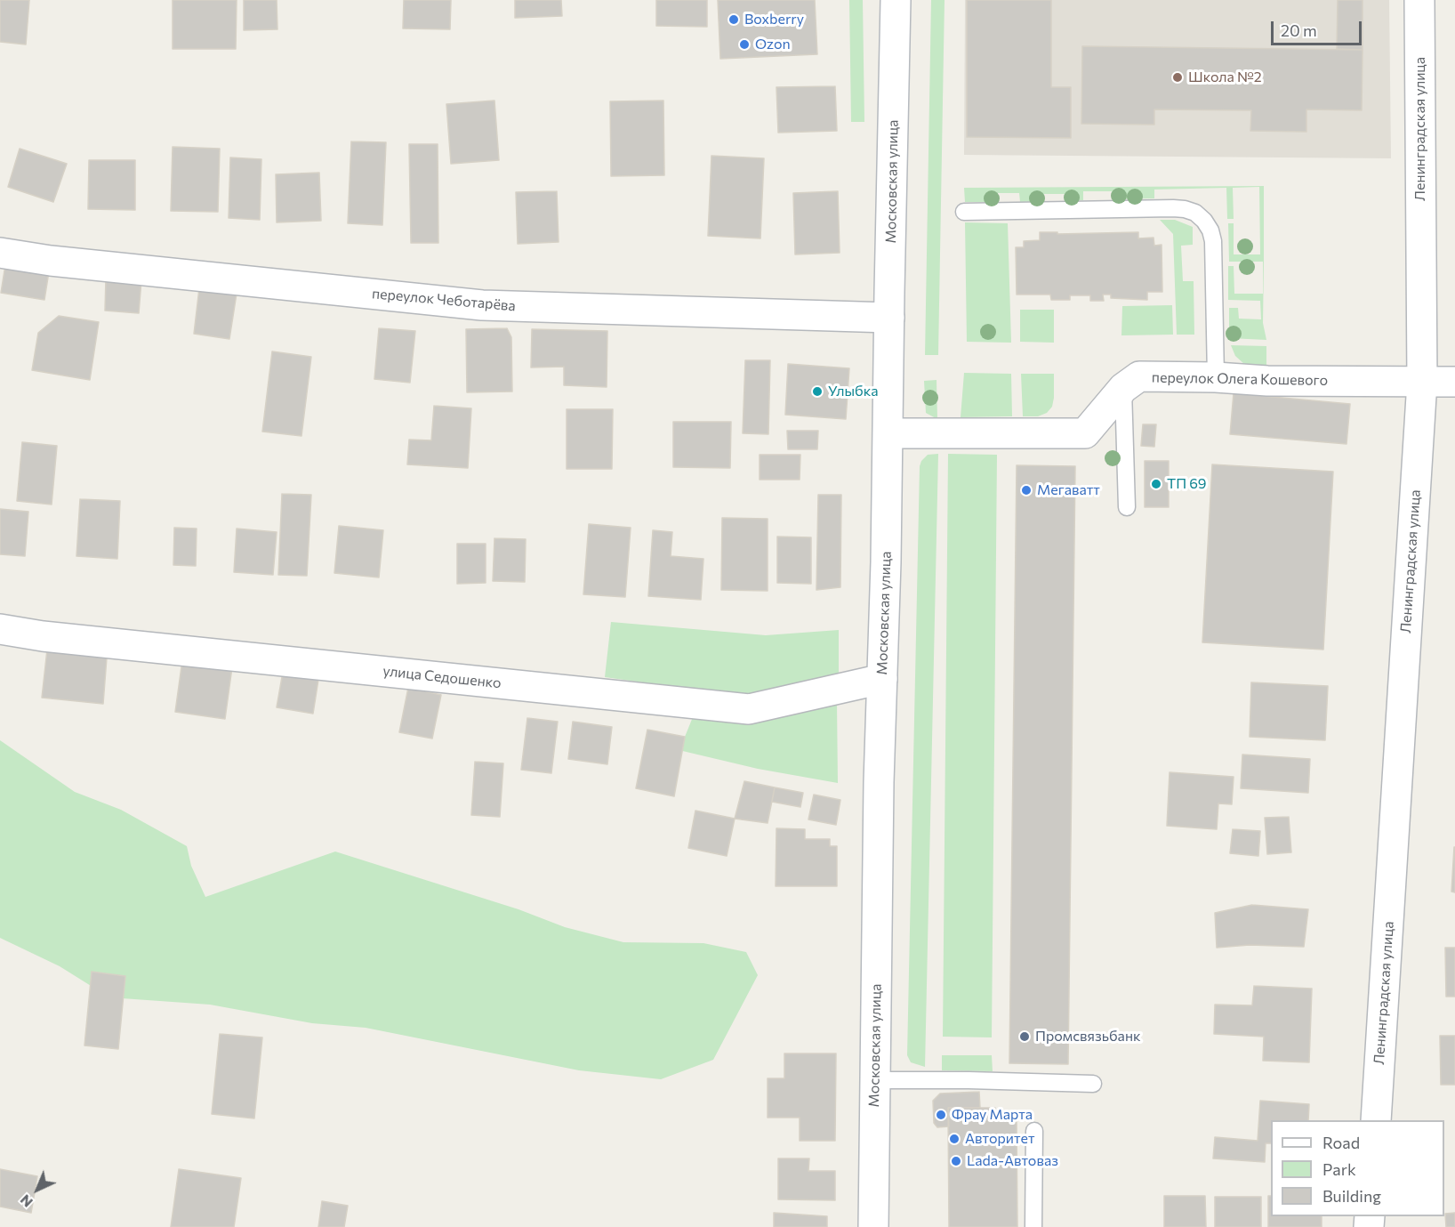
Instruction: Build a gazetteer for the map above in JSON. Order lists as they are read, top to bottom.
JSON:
{
  "streets": {
    "street": [
      "Ленинградская улица",
      "Московская улица",
      "переулок Чеботарёва",
      "переулок Олега Кошевого",
      "улица Седошенко"
    ]
  },
  "crossings": [
    ["Ленинградская улица", "переулок Олега Кошевого"],
    ["Московская улица", "переулок Чеботарёва"],
    ["Московская улица", "переулок Олега Кошевого"],
    ["Московская улица", "улица Седошенко"]
  ],
  "places": [
    "Boxberry",
    "Ozon",
    "Школа №2",
    "Улыбка",
    "ТП 69",
    "Мегаватт",
    "Промсвязьбанк",
    "Фрау Марта",
    "Авторитет",
    "Lada-Автоваз"
  ],
  "legend": ["Road", "Park", "Building"],
  "scale_bar": "20 m",
  "north": "bottom left"
}
